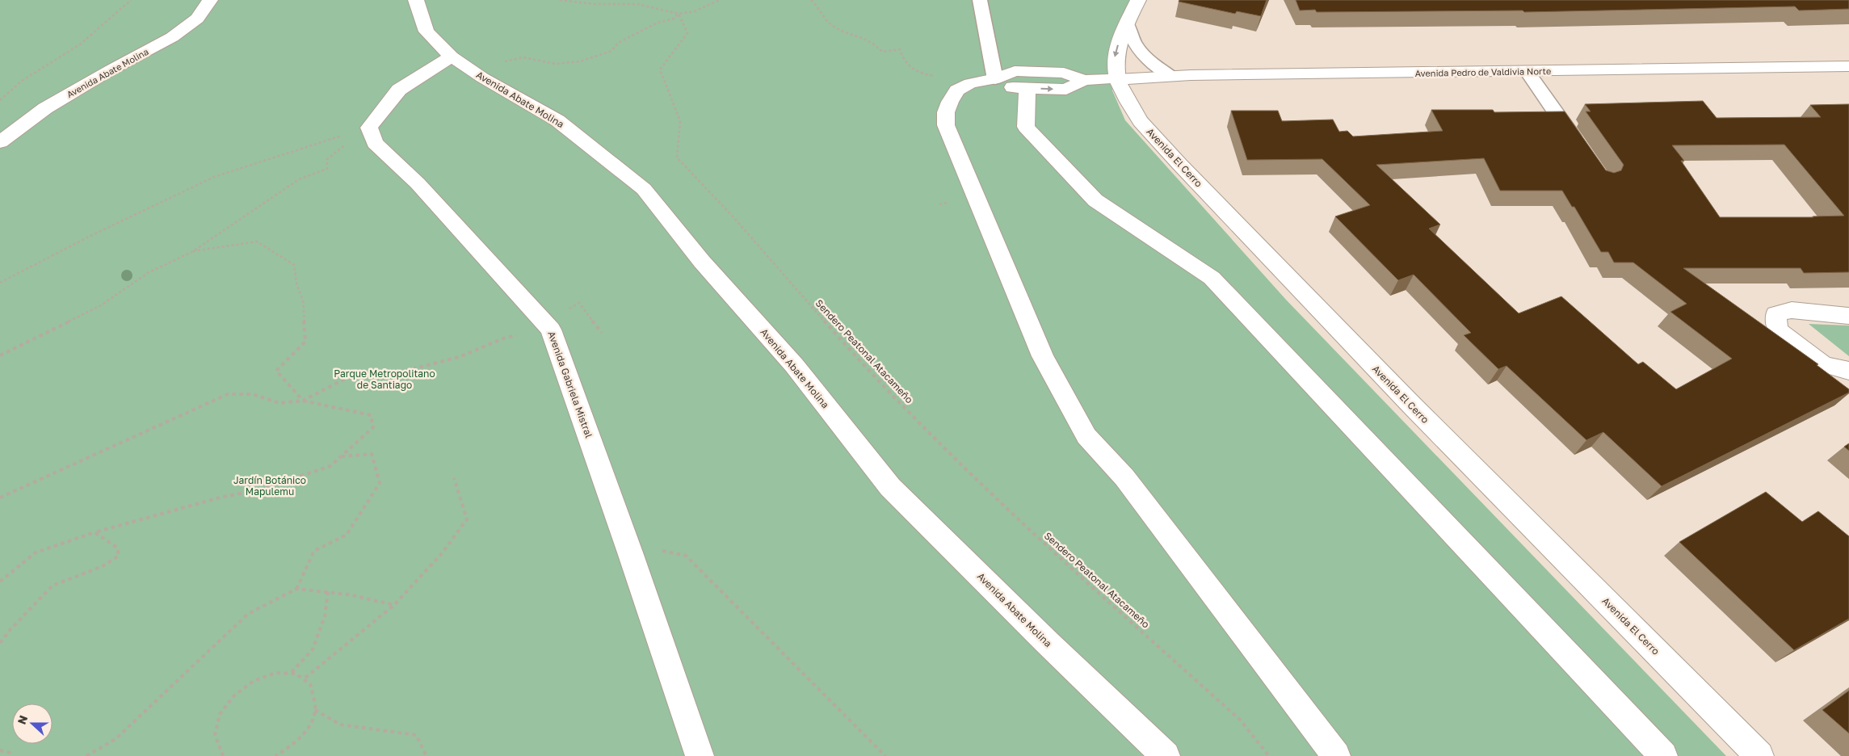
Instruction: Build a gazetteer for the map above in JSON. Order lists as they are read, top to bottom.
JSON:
{
  "streets": {
    "street": [
      "Avenida Pedro de Valdivia Norte",
      "Avenida Abate Molina",
      "Avenida El Cerro",
      "Avenida Gabriela Mistral"
    ],
    "path": ["Sendero Peatonal Atacameño"]
  },
  "crossings": [
    ["Avenida Pedro de Valdivia Norte", "Avenida El Cerro"]
  ],
  "parks": ["Parque Metropolitano de Santiago", "Jardín Botánico Mapulemu"],
  "north": "left"
}
